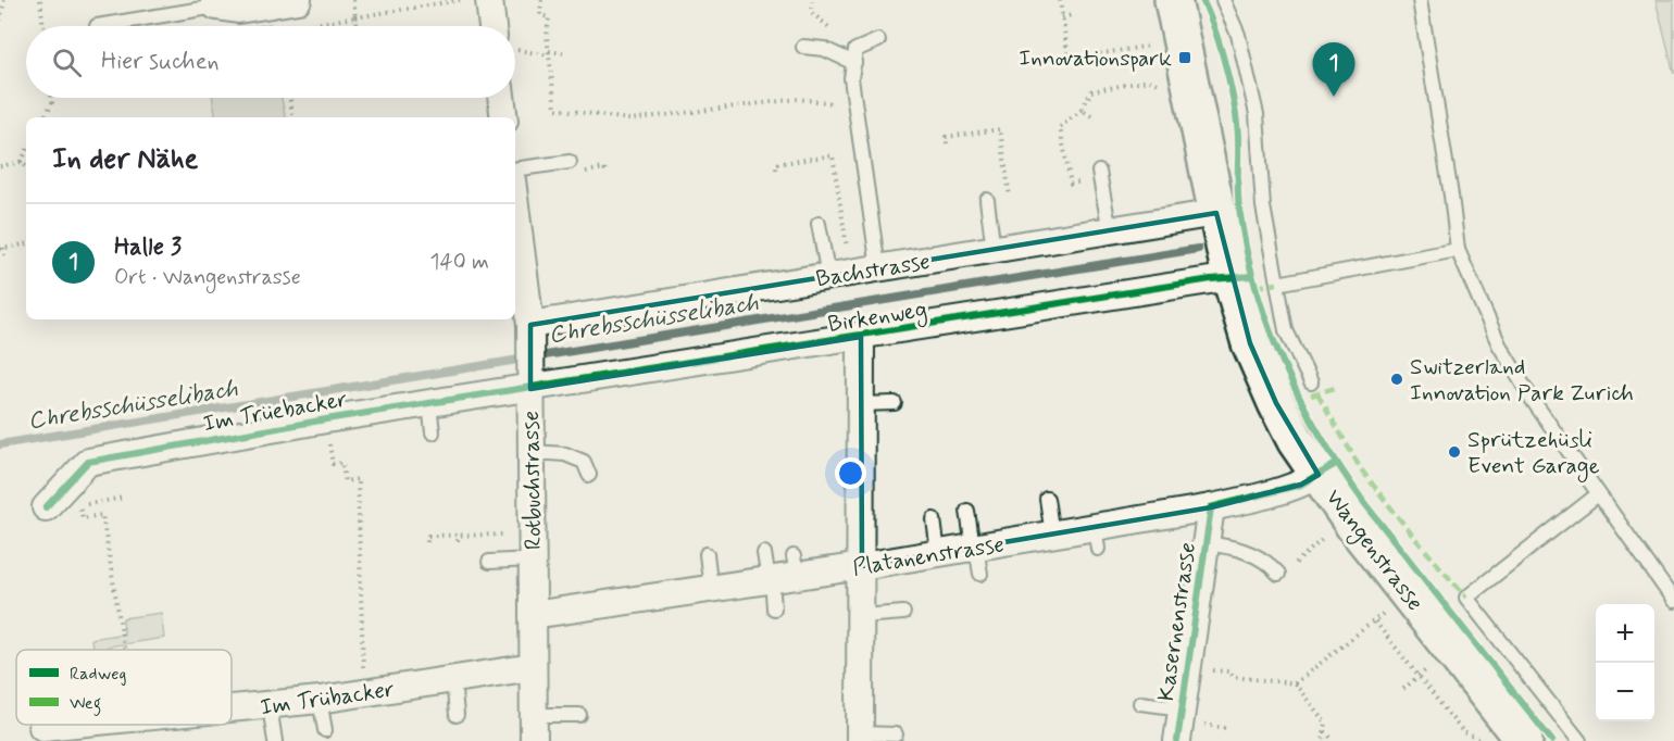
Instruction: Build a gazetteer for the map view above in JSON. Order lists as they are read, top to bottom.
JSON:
{
  "streets": {
    "main road": ["Wangenstrasse"],
    "street": [
      "Bachstrasse",
      "Birkenweg",
      "Im Trüebacker",
      "Rotbuchstrasse",
      "Platanenstrasse",
      "Kasernenstrasse",
      "Im Trübacker"
    ]
  },
  "crossings": [
    ["Bachstrasse", "Rotbuchstrasse"],
    ["Bachstrasse", "Wangenstrasse"],
    ["Birkenweg", "Im Trüebacker"],
    ["Birkenweg", "Rotbuchstrasse"],
    ["Birkenweg", "Wangenstrasse"],
    ["Im Trüebacker", "Rotbuchstrasse"],
    ["Rotbuchstrasse", "Platanenstrasse"],
    ["Rotbuchstrasse", "Im Trübacker"],
    ["Wangenstrasse", "Platanenstrasse"],
    ["Platanenstrasse", "Kasernenstrasse"]
  ],
  "water": ["Chrebsschüsselibach"],
  "places": {
    "transit": ["Innovationspark"],
    "other": ["Switzerland Innovation Park Zurich", "Sprützehüsli Event Garage"]
  },
  "legend": ["Radweg", "Weg"],
  "page": {
    "search": "Hier suchen",
    "pins": "1",
    "heading": "In der Nähe",
    "list": [
      {
        "mark": "1",
        "name": "Halle 3",
        "note": "Ort · Wangenstrasse",
        "value": "140 m"
      }
    ],
    "map_buttons": ["+", "−"]
  }
}
